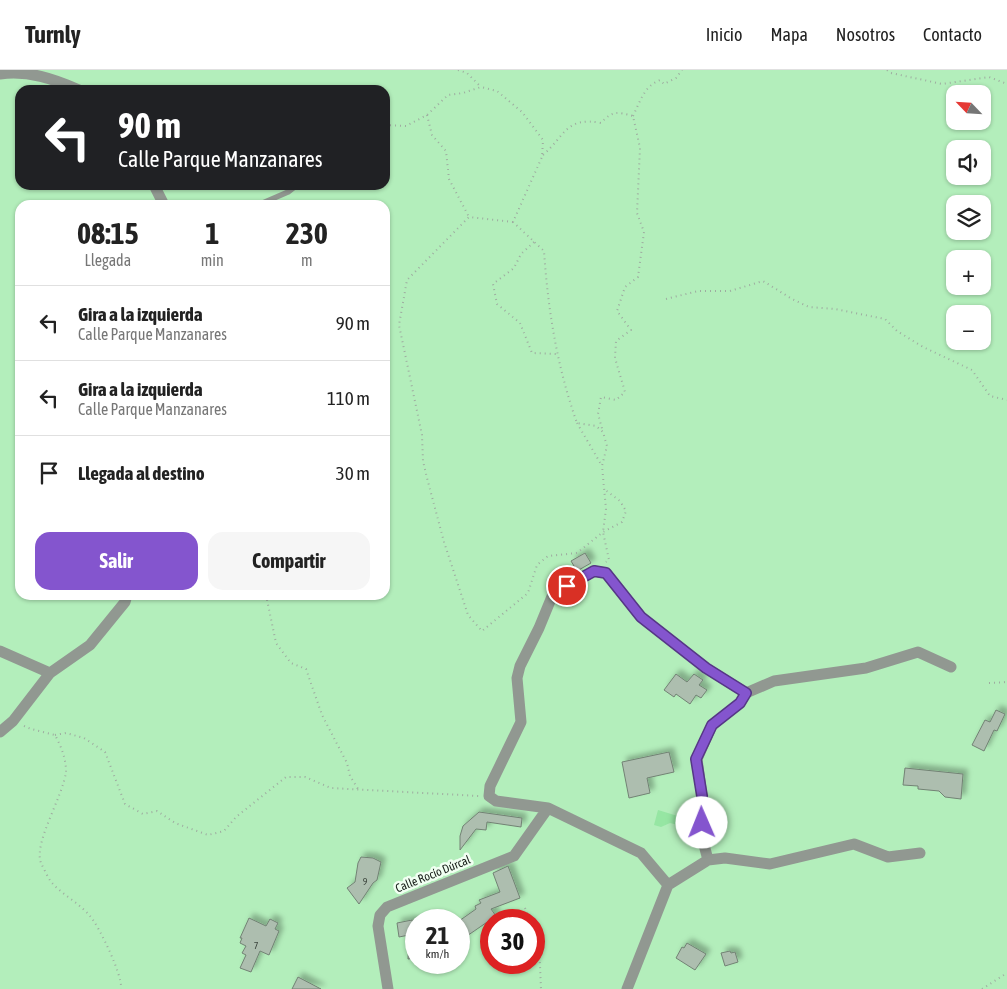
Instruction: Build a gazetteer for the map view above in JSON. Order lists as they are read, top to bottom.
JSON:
{
  "streets": {
    "street": ["Calle Rocío Dúrcal"]
  },
  "house_numbers": ["9", "7"],
  "north": "top left",
  "page": {
    "header": "Turnly",
    "nav": [
      "Inicio",
      "Mapa",
      "Nosotros",
      "Contacto"
    ],
    "map_buttons": ["+", "−"],
    "turn": ["90 m", "Calle Parque Manzanares"],
    "eta": [
      "08:15",
      "Llegada",
      "1",
      "min",
      "230",
      "m"
    ],
    "list": [
      {
        "name": "Gira a la izquierda",
        "note": "Calle Parque Manzanares",
        "value": "90 m"
      },
      {
        "name": "Gira a la izquierda",
        "note": "Calle Parque Manzanares",
        "value": "110 m"
      },
      {
        "name": "Llegada al destino",
        "value": "30 m"
      }
    ],
    "buttons": ["Salir", "Compartir"],
    "speed": "21 km/h",
    "limit": "30"
  }
}
